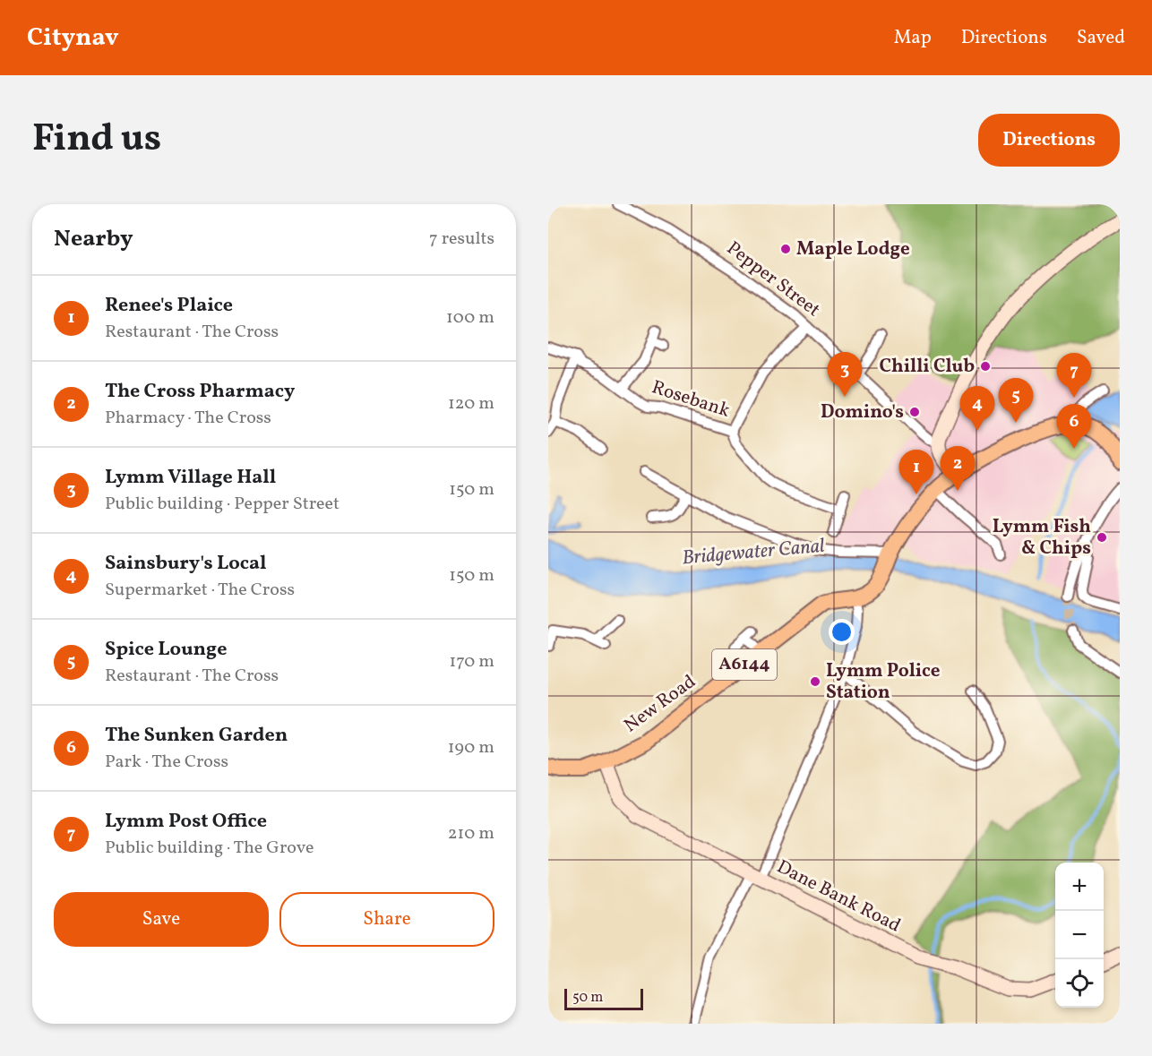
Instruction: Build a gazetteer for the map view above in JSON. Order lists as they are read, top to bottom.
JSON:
{
  "streets": {
    "main road": ["A6144", "New Road"],
    "street": ["Pepper Street", "Rosebank", "Dane Bank Road"]
  },
  "crossings": [
    ["Pepper Street", "A6144"],
    ["A6144", "New Road"],
    ["New Road", "Dane Bank Road"]
  ],
  "water": ["Bridgewater Canal"],
  "places": [
    "Maple Lodge",
    "Chilli Club",
    "Domino's",
    "Lymm Fish & Chips",
    "Lymm Police Station"
  ],
  "scale_bar": "50 m",
  "page": {
    "header": "Citynav",
    "nav": ["Map", "Directions", "Saved"],
    "title": "Find us",
    "buttons": [
      "Directions",
      ["Save", "Share"]
    ],
    "heading": ["Nearby", "7 results"],
    "list": [
      {
        "mark": "1",
        "name": "Renee's Plaice",
        "note": "Restaurant · The Cross",
        "value": "100 m"
      },
      {
        "mark": "2",
        "name": "The Cross Pharmacy",
        "note": "Pharmacy · The Cross",
        "value": "120 m"
      },
      {
        "mark": "3",
        "name": "Lymm Village Hall",
        "note": "Public building · Pepper Street",
        "value": "150 m"
      },
      {
        "mark": "4",
        "name": "Sainsbury's Local",
        "note": "Supermarket · The Cross",
        "value": "150 m"
      },
      {
        "mark": "5",
        "name": "Spice Lounge",
        "note": "Restaurant · The Cross",
        "value": "170 m"
      },
      {
        "mark": "6",
        "name": "The Sunken Garden",
        "note": "Park · The Cross",
        "value": "190 m"
      },
      {
        "mark": "7",
        "name": "Lymm Post Office",
        "note": "Public building · The Grove",
        "value": "210 m"
      }
    ],
    "pins": [
      "3",
      "7",
      "5",
      "4",
      "6",
      "2",
      "1"
    ],
    "map_buttons": ["+", "−"],
    "scale": "50 m"
  }
}
